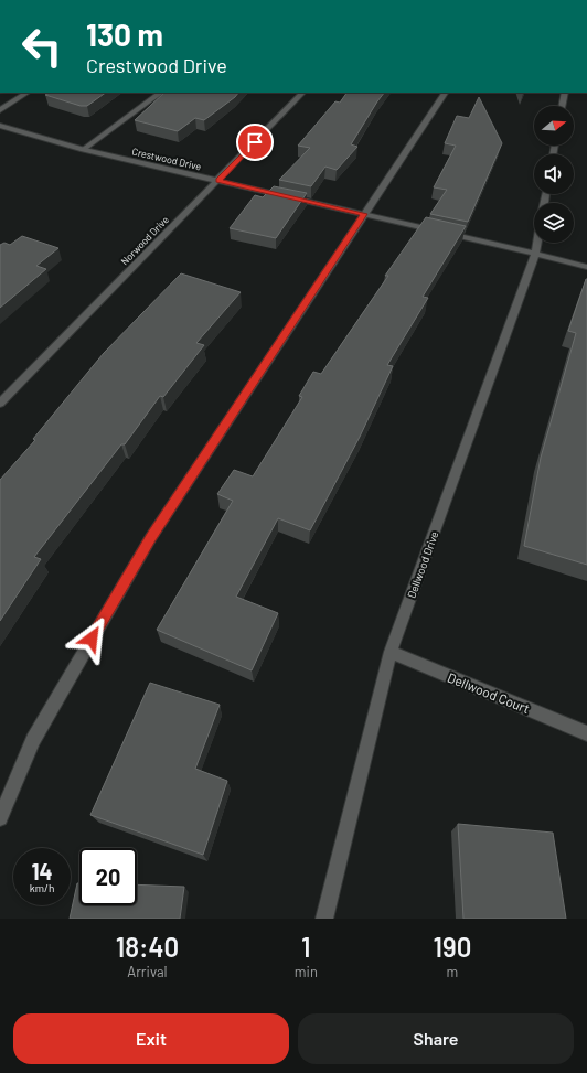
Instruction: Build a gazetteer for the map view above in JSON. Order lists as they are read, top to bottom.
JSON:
{
  "streets": {
    "street": [
      "Crestwood Drive",
      "Norwood Drive",
      "Dellwood Drive",
      "Dellwood Court"
    ]
  },
  "crossings": [
    ["Crestwood Drive", "Norwood Drive"],
    ["Crestwood Drive", "Dellwood Drive"],
    ["Dellwood Drive", "Dellwood Court"]
  ],
  "north": "right",
  "page": {
    "turn": ["130 m", "Crestwood Drive"],
    "speed": "14 km/h",
    "limit": "20",
    "eta": [
      "18:40",
      "Arrival",
      "1",
      "min",
      "190",
      "m"
    ],
    "buttons": ["Exit", "Share"]
  }
}
